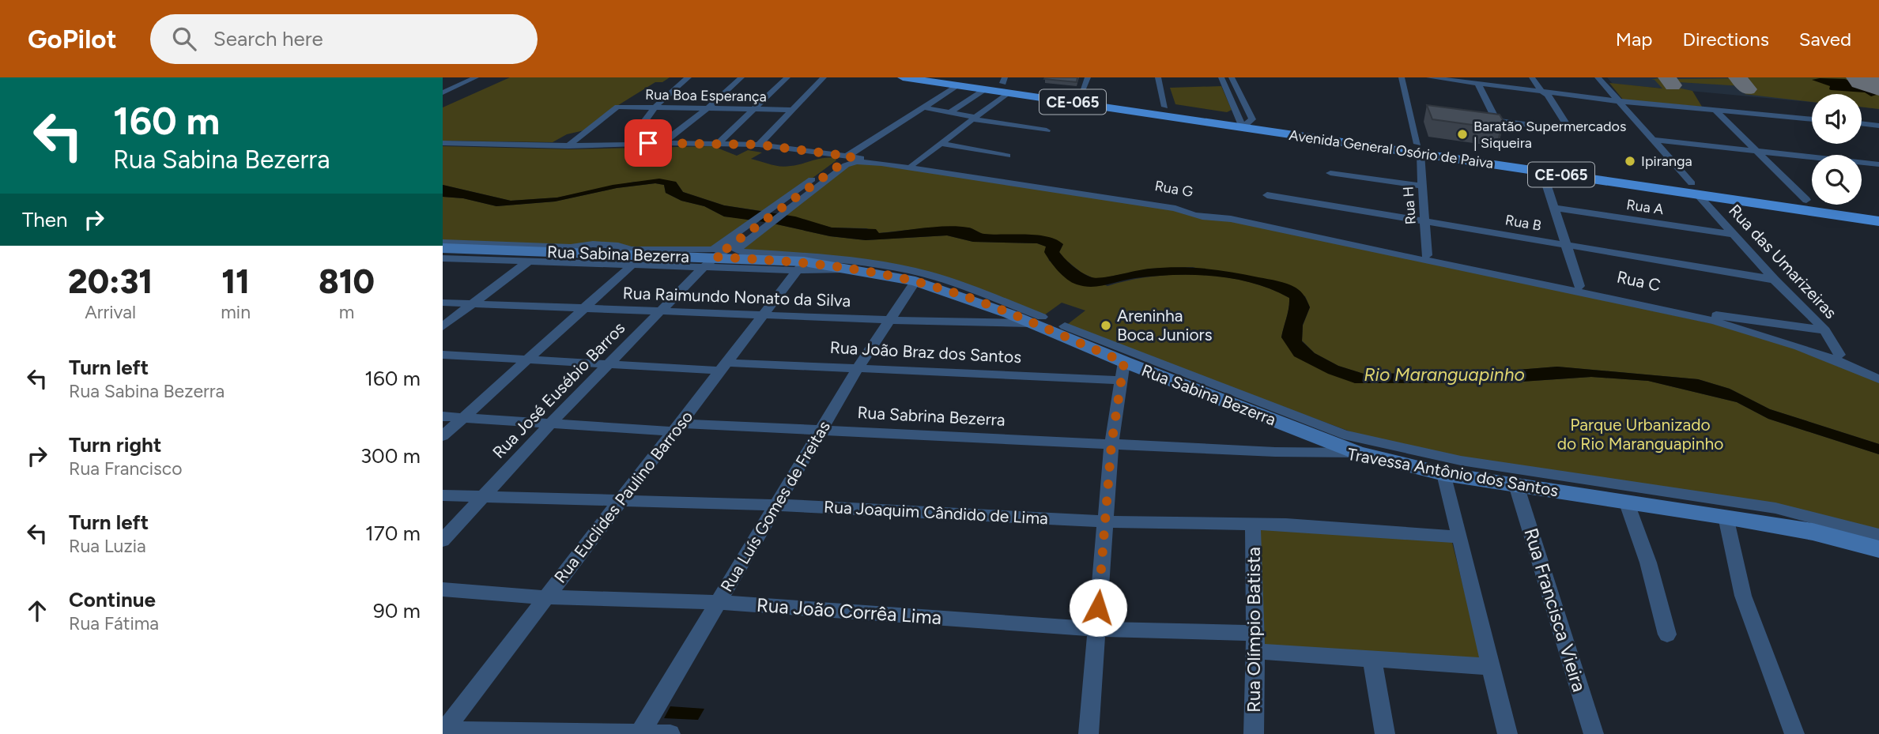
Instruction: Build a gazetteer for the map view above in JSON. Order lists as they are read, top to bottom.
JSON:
{
  "streets": {
    "main road": [
      "CE-065",
      "Avenida General Osório de Paiva",
      "Rua Sabina Bezerra",
      "Travessa Antônio dos Santos"
    ],
    "street": [
      "Rua Boa Esperança",
      "Rua G",
      "Rua H",
      "Rua A",
      "Rua B",
      "Rua das Umarizeiras",
      "Rua C",
      "Rua Raimundo Nonato da Silva",
      "Rua João Braz dos Santos",
      "Rua José Eusébio Barros",
      "Rua Sabrina Bezerra",
      "Rua Euclides Paulino Barroso",
      "Rua Luís Gomes de Freitas",
      "Rua Joaquim Cândido de Lima",
      "Rua Francisca Vieira",
      "Rua João Corrêa Lima",
      "Rua Olímpio Batista"
    ]
  },
  "crossings": [
    ["Avenida General Osório de Paiva", "Rua H"],
    ["Avenida General Osório de Paiva", "Rua das Umarizeiras"],
    ["Rua G", "Rua H"],
    ["Rua G", "Rua C"],
    ["Rua H", "Rua B"],
    ["Rua H", "Rua C"],
    ["Rua A", "Rua das Umarizeiras"],
    ["Rua B", "Rua das Umarizeiras"],
    ["Rua Sabina Bezerra", "Rua Raimundo Nonato da Silva"],
    ["Rua Sabina Bezerra", "Rua José Eusébio Barros"],
    ["Rua Sabina Bezerra", "Travessa Antônio dos Santos"],
    ["Rua Sabina Bezerra", "Rua Euclides Paulino Barroso"],
    ["Rua Sabina Bezerra", "Rua Luís Gomes de Freitas"],
    ["Rua das Umarizeiras", "Rua C"],
    ["Rua Raimundo Nonato da Silva", "Rua José Eusébio Barros"],
    ["Rua Raimundo Nonato da Silva", "Rua Euclides Paulino Barroso"],
    ["Rua Raimundo Nonato da Silva", "Rua Luís Gomes de Freitas"],
    ["Rua João Braz dos Santos", "Rua José Eusébio Barros"],
    ["Rua João Braz dos Santos", "Rua Euclides Paulino Barroso"],
    ["Rua João Braz dos Santos", "Rua Luís Gomes de Freitas"],
    ["Rua José Eusébio Barros", "Rua Sabrina Bezerra"],
    ["Rua José Eusébio Barros", "Rua Joaquim Cândido de Lima"],
    ["Rua Sabrina Bezerra", "Travessa Antônio dos Santos"],
    ["Rua Sabrina Bezerra", "Rua Euclides Paulino Barroso"],
    ["Rua Sabrina Bezerra", "Rua Luís Gomes de Freitas"],
    ["Travessa Antônio dos Santos", "Rua Francisca Vieira"],
    ["Rua Euclides Paulino Barroso", "Rua Joaquim Cândido de Lima"],
    ["Rua Euclides Paulino Barroso", "Rua João Corrêa Lima"],
    ["Rua Luís Gomes de Freitas", "Rua Joaquim Cândido de Lima"],
    ["Rua Luís Gomes de Freitas", "Rua João Corrêa Lima"],
    ["Rua Joaquim Cândido de Lima", "Rua Olímpio Batista"],
    ["Rua João Corrêa Lima", "Rua Olímpio Batista"]
  ],
  "water": ["Rio Maranguapinho"],
  "parks": ["Parque Urbanizado do Rio Maranguapinho"],
  "places": ["Baratão Supermercados | Siqueira", "Ipiranga", "Areninha Boca Juniors"],
  "page": {
    "header": "GoPilot",
    "search": "Search here",
    "nav": ["Map", "Directions", "Saved"],
    "turn": ["160 m", "Rua Sabina Bezerra"],
    "then": "Then",
    "eta": [
      "20:31",
      "Arrival",
      "11",
      "min",
      "810",
      "m"
    ],
    "list": [
      {
        "name": "Turn left",
        "note": "Rua Sabina Bezerra",
        "value": "160 m"
      },
      {
        "name": "Turn right",
        "note": "Rua Francisco",
        "value": "300 m"
      },
      {
        "name": "Turn left",
        "note": "Rua Luzia",
        "value": "170 m"
      },
      {
        "name": "Continue",
        "note": "Rua Fátima",
        "value": "90 m"
      }
    ]
  }
}
